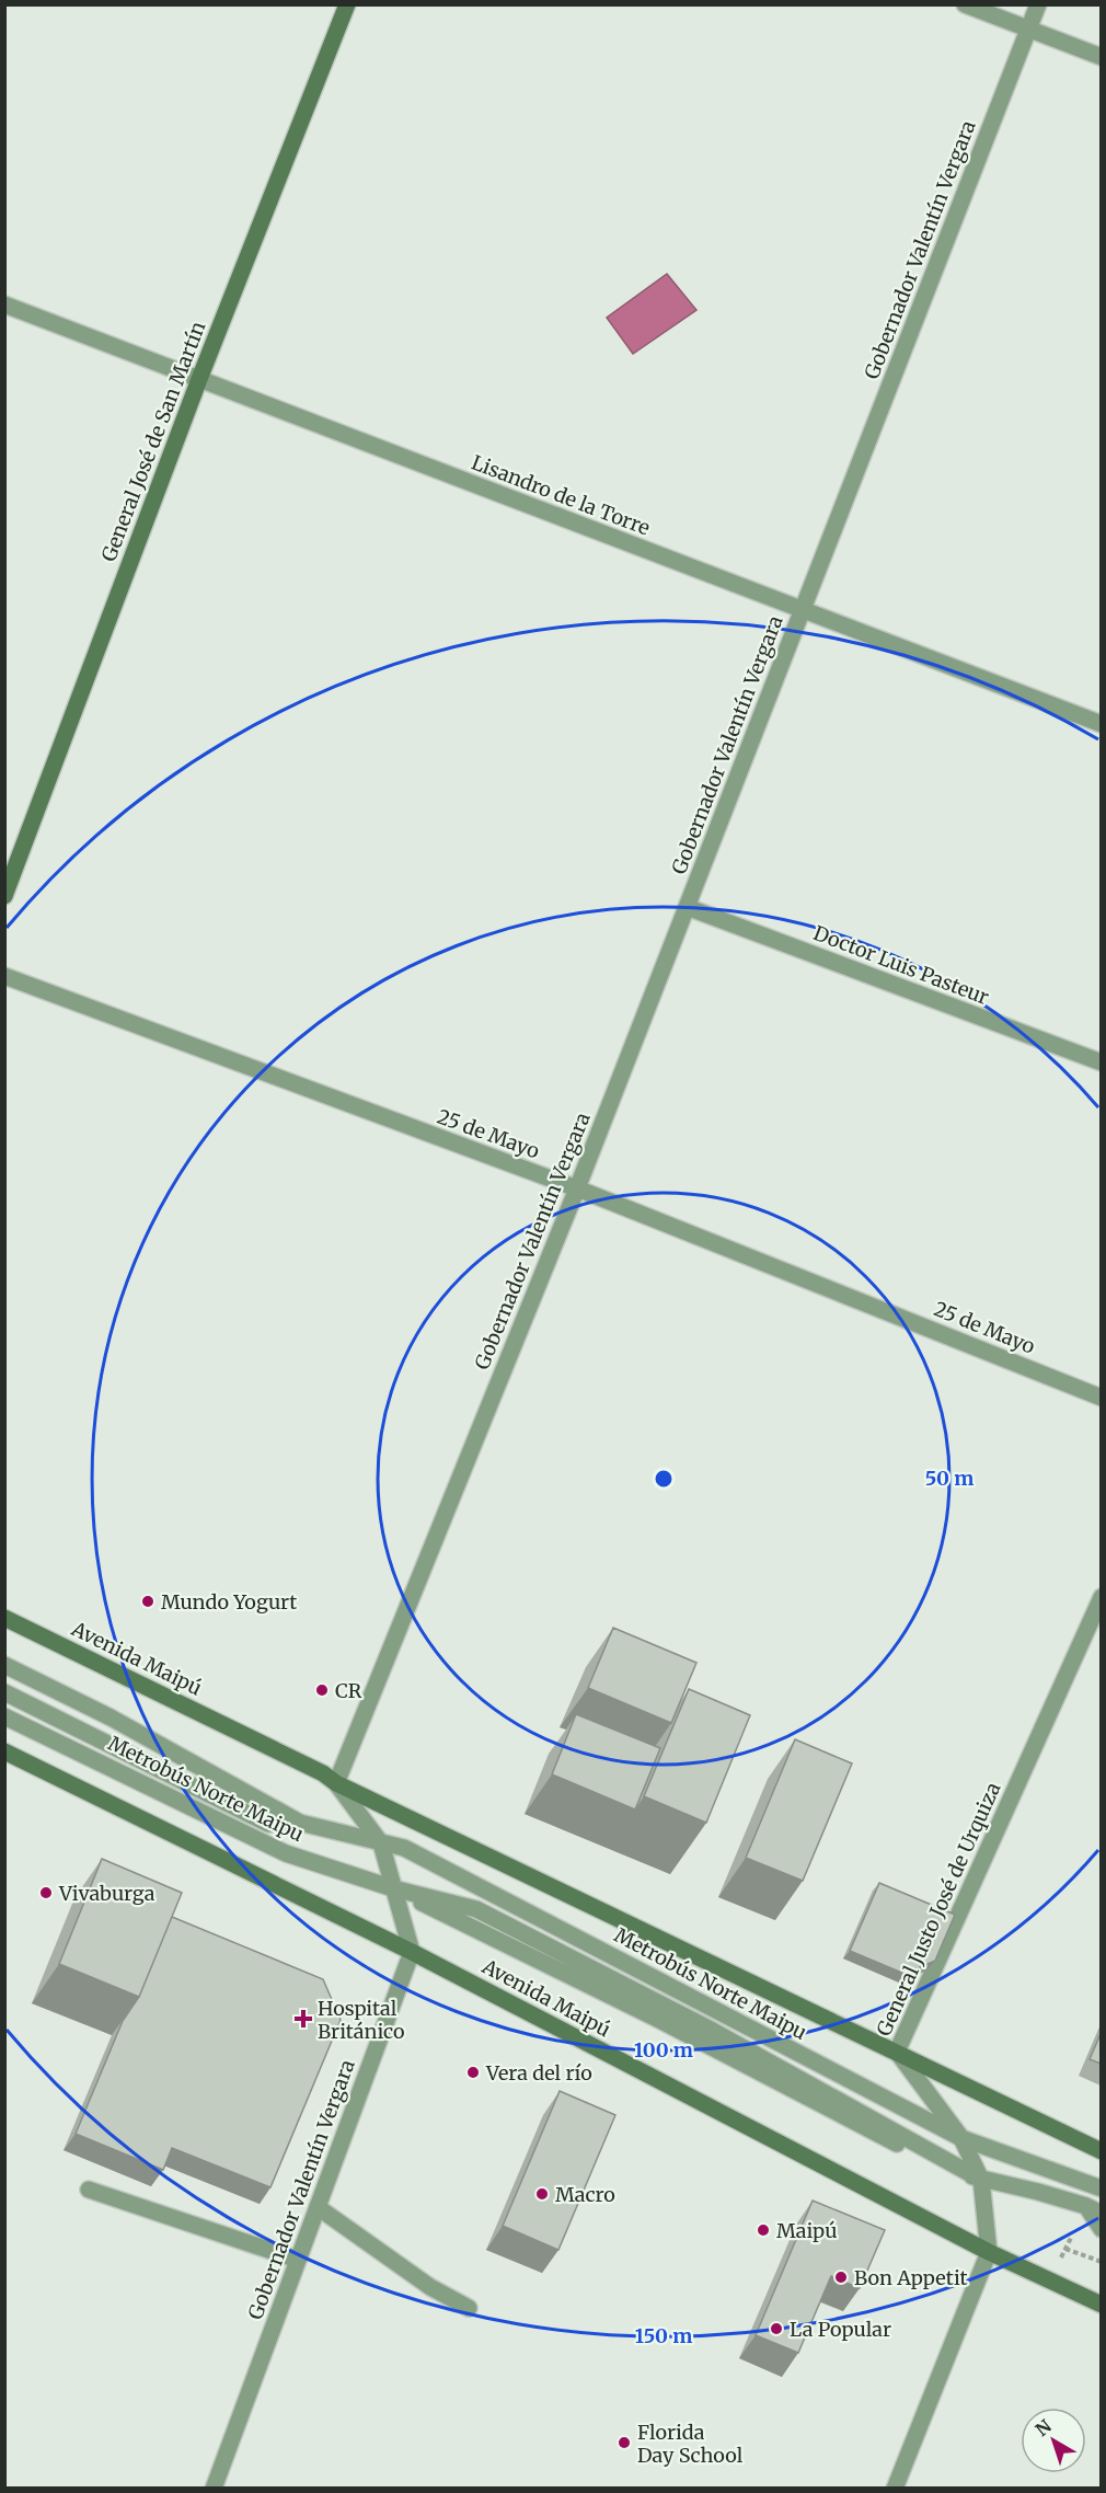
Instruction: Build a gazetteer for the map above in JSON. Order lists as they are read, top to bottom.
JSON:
{
  "streets": {
    "main road": ["General José de San Martín", "Avenida Maipú"],
    "street": [
      "Gobernador Valentín Vergara",
      "Lisandro de la Torre",
      "Doctor Luis Pasteur",
      "25 de Mayo",
      "Metrobús Norte Maipu",
      "General Justo José de Urquiza"
    ]
  },
  "crossings": [
    ["Gobernador Valentín Vergara", "Lisandro de la Torre"],
    ["Gobernador Valentín Vergara", "Doctor Luis Pasteur"],
    ["Gobernador Valentín Vergara", "25 de Mayo"],
    ["Gobernador Valentín Vergara", "Avenida Maipú"],
    ["General José de San Martín", "Lisandro de la Torre"],
    ["Avenida Maipú", "General Justo José de Urquiza"],
    ["Metrobús Norte Maipu", "General Justo José de Urquiza"]
  ],
  "places": {
    "other": [
      "Mundo Yogurt",
      "CR",
      "Vivaburga",
      "Vera del río",
      "Macro",
      "Maipú",
      "Bon Appetit",
      "La Popular",
      "Florida Day School"
    ],
    "health": ["Hospital Británico"]
  },
  "north": "top left",
  "rings": ["50 m", "100 m", "150 m"]
}
